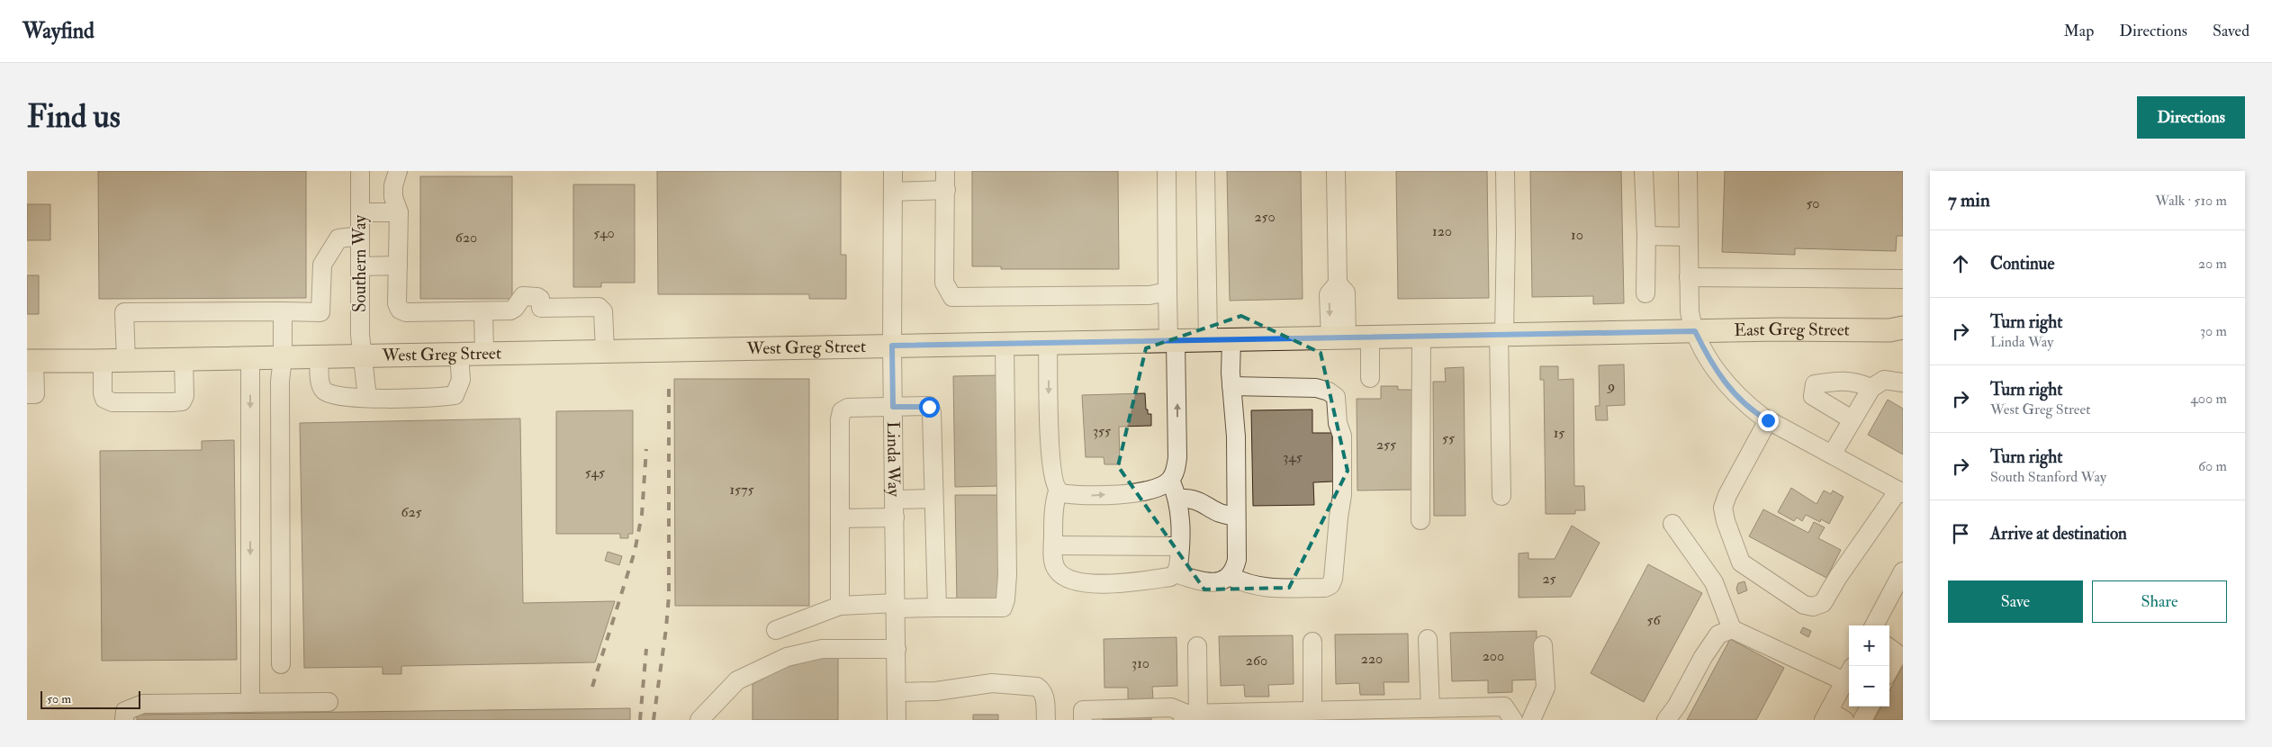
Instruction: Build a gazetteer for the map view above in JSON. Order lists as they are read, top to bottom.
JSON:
{
  "streets": {
    "main road": ["East Greg Street", "West Greg Street"],
    "street": ["Southern Way", "Linda Way"]
  },
  "crossings": [
    ["Southern Way", "West Greg Street"],
    ["East Greg Street", "West Greg Street"],
    ["West Greg Street", "Linda Way"]
  ],
  "house_numbers": [
    "50",
    "250",
    "120",
    "540",
    "10",
    "620",
    "9",
    "355",
    "15",
    "55",
    "255",
    "345",
    "545",
    "1575",
    "625",
    "25",
    "56",
    "200",
    "220",
    "260",
    "310"
  ],
  "scale_bar": "50 m",
  "page": {
    "header": "Wayfind",
    "nav": ["Map", "Directions", "Saved"],
    "buttons": [
      "Directions",
      ["Save", "Share"]
    ],
    "title": "Find us",
    "heading": ["7 min", "Walk · 510 m"],
    "list": [
      ["Continue", "20 m"],
      ["Turn right", "Linda Way", "30 m"],
      ["Turn right", "West Greg Street", "400 m"],
      ["Turn right", "South Stanford Way", "60 m"],
      "Arrive at destination"
    ],
    "map_buttons": ["+", "−"],
    "scale": "50 m"
  }
}
